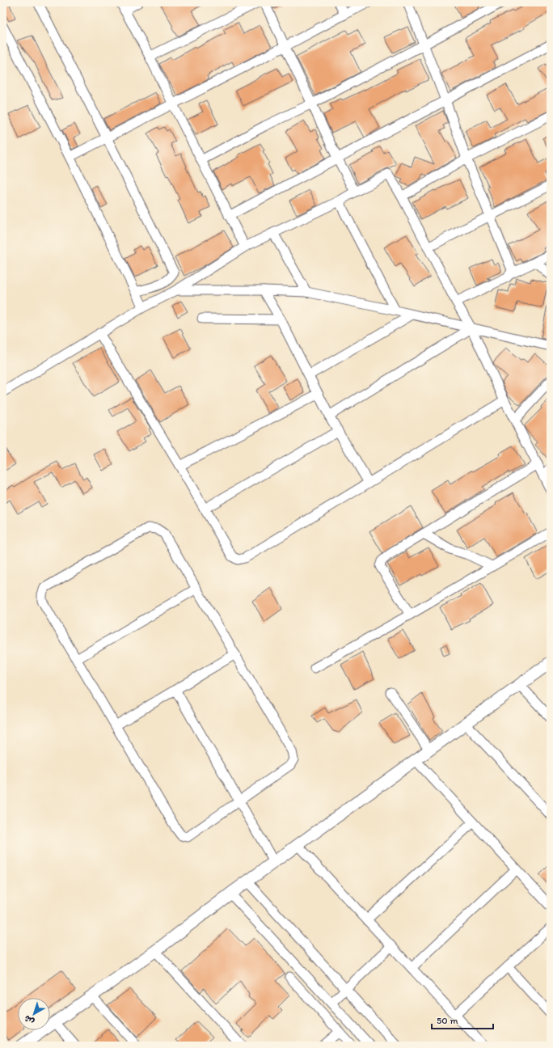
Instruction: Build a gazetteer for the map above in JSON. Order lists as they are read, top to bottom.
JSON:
{
  "scale_bar": "50 m",
  "north": "bottom left"
}
